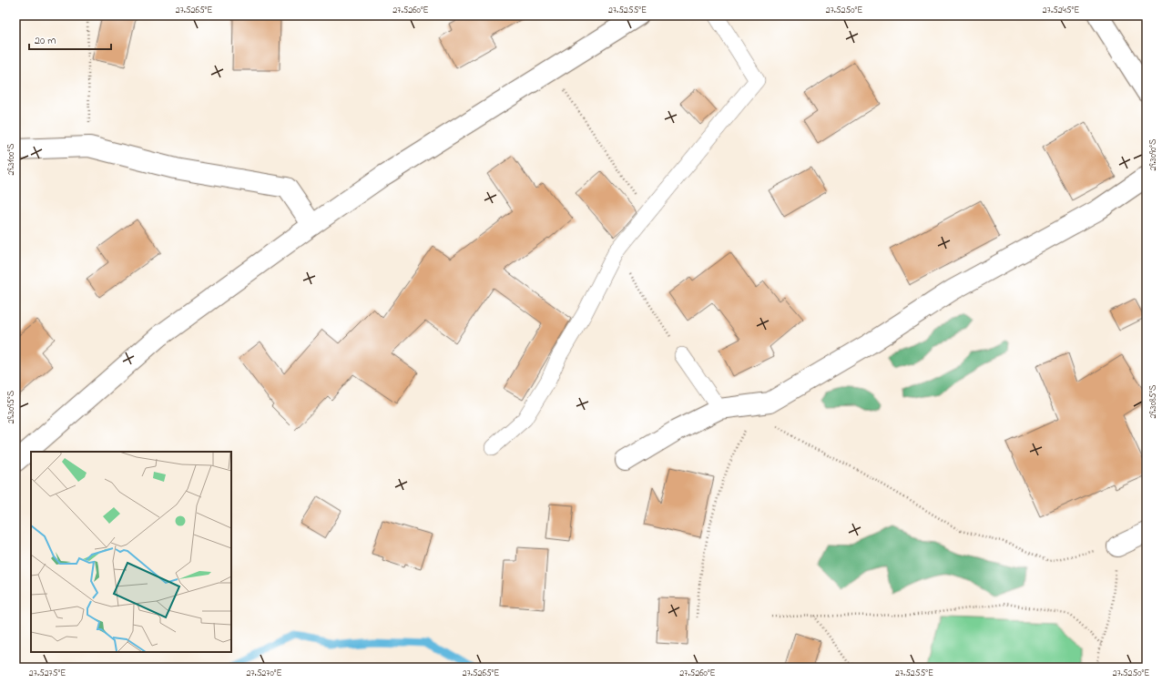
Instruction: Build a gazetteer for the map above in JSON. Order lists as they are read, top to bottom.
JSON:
{
  "scale_bar": "20 m",
  "coordinates": [
    "27.5265°E",
    "27.5260°E",
    "27.5255°E",
    "27.5250°E",
    "27.5245°E",
    "29.3090°S",
    "29.3100°S",
    "29.3085°S",
    "29.3095°S",
    "27.5275°E",
    "27.5270°E"
  ]
}
